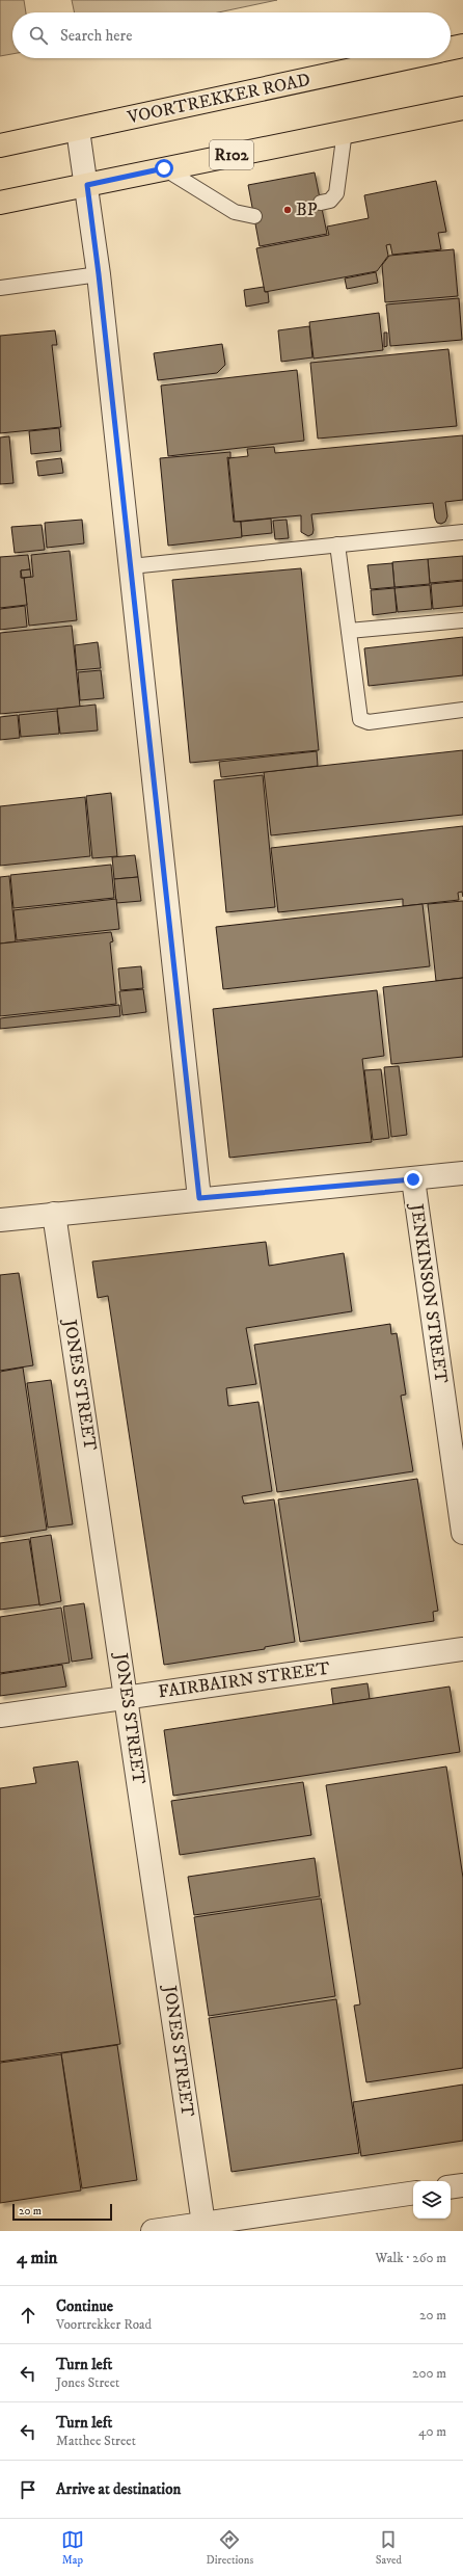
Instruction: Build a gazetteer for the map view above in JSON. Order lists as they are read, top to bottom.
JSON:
{
  "streets": {
    "main road": ["VOORTREKKER ROAD", "R102"],
    "street": ["JENKINSON STREET", "JONES STREET", "FAIRBAIRN STREET"]
  },
  "crossings": [
    ["JONES STREET", "FAIRBAIRN STREET"]
  ],
  "places": ["BP"],
  "scale_bar": "20 m",
  "page": {
    "search": "Search here",
    "scale": "20 m",
    "heading": ["4 min", "Walk · 260 m"],
    "list": [
      ["Continue", "Voortrekker Road", "20 m"],
      ["Turn left", "Jones Street", "200 m"],
      ["Turn left", "Matthee Street", "40 m"],
      "Arrive at destination"
    ],
    "nav": ["Map", "Directions", "Saved"]
  }
}
